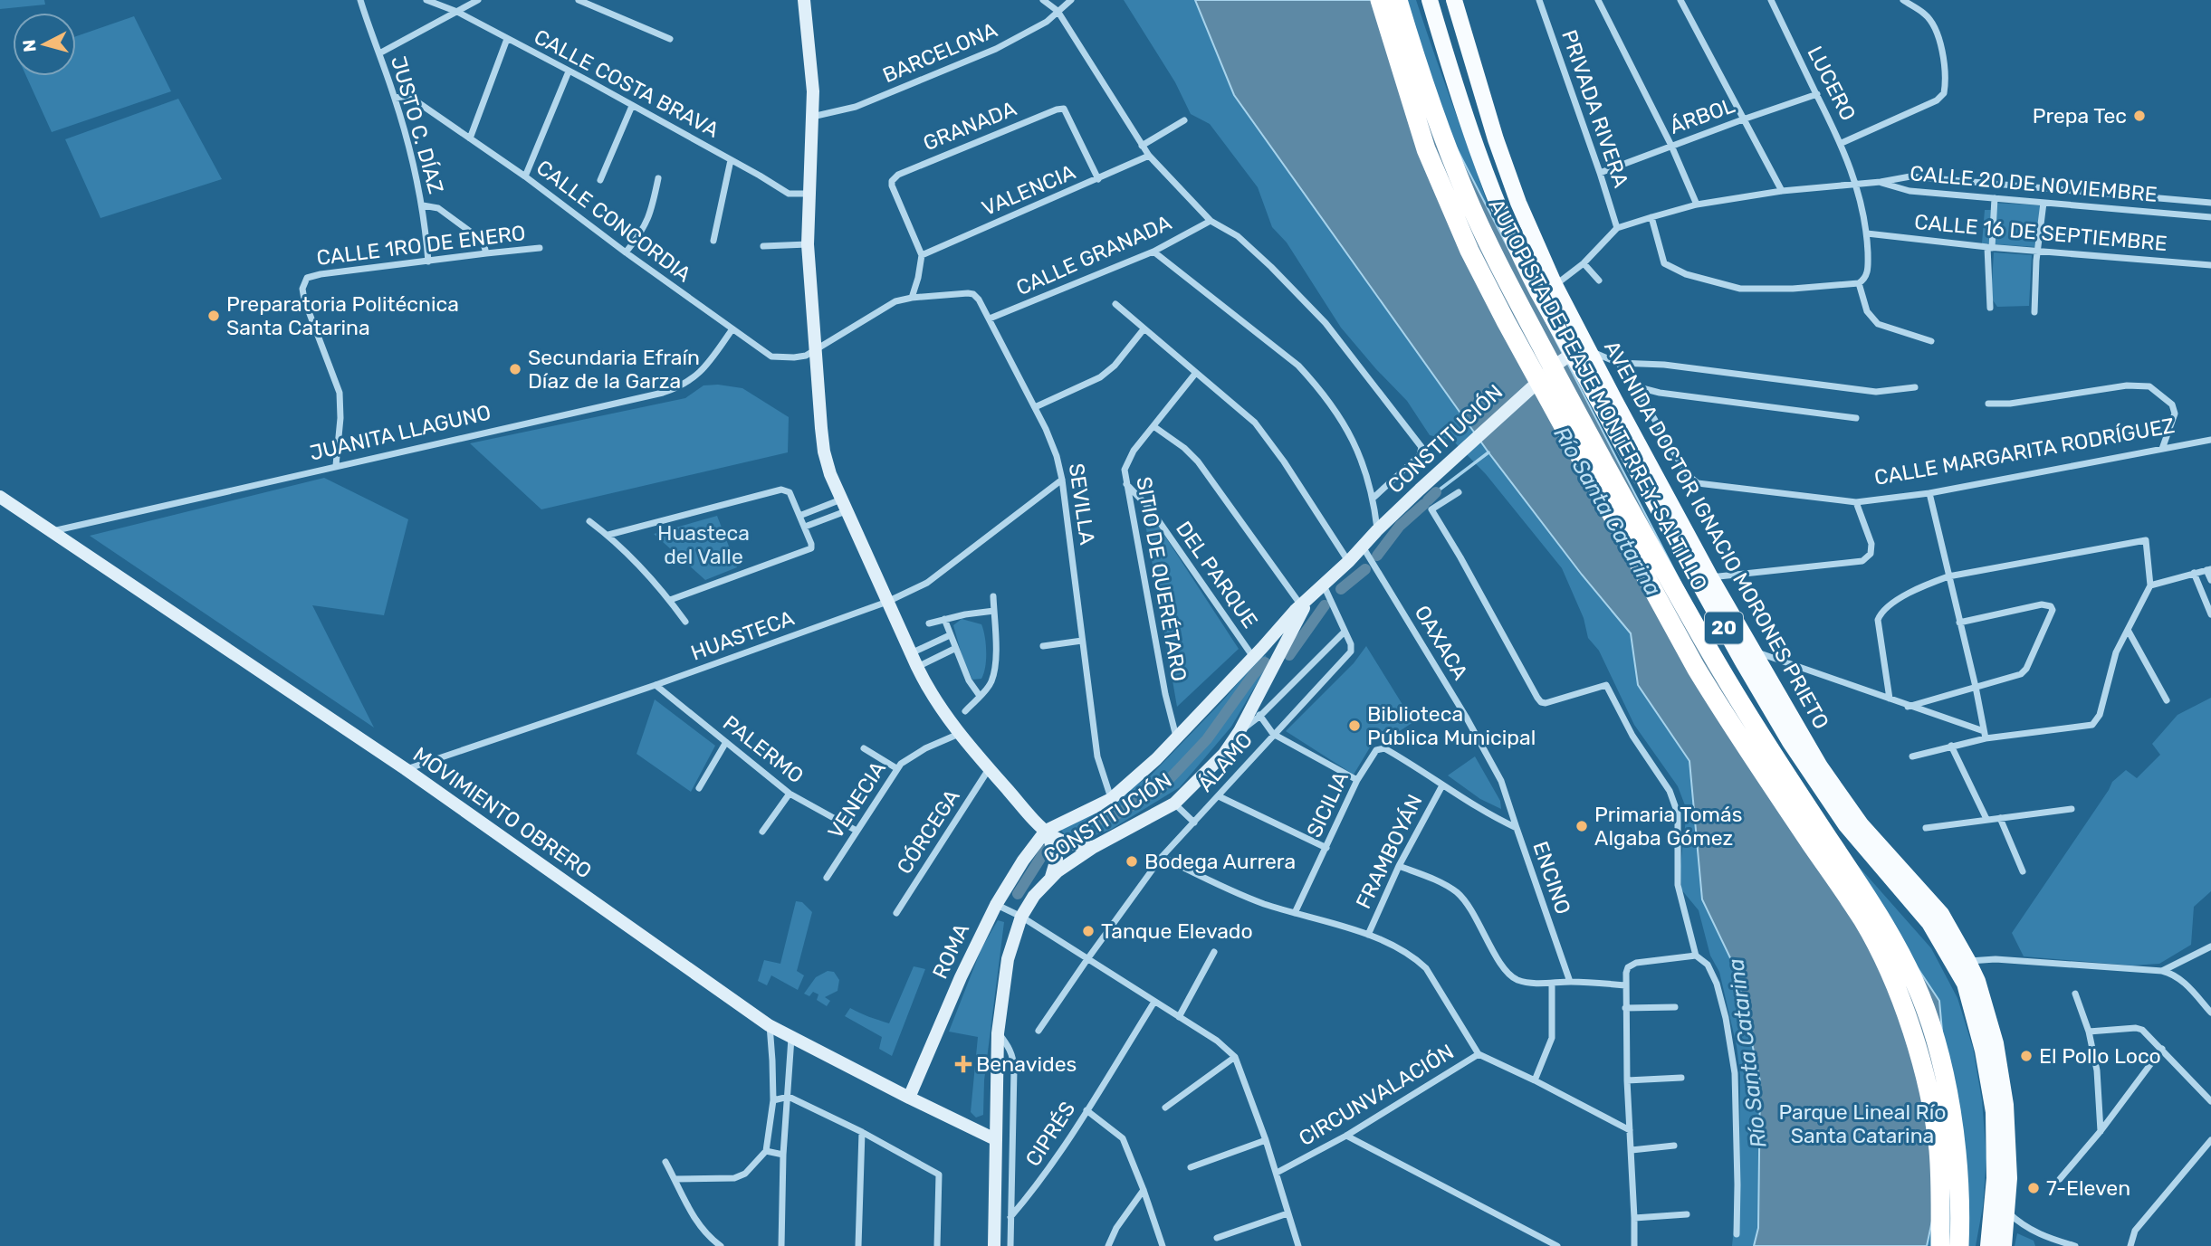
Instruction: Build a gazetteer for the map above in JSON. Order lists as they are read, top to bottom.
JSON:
{
  "streets": {
    "highway": ["AUTOPISTA DE PEAJE MONTERREY-SALTILLO"],
    "main road": ["AVENIDA DOCTOR IGNACIO MORONES PRIETO", "20"],
    "street": [
      "BARCELONA",
      "CALLE COSTA BRAVA",
      "LUCERO",
      "PRIVADA RIVERA",
      "ÁRBOL",
      "JUSTO C. DÍAZ",
      "GRANADA",
      "CALLE 20 DE NOVIEMBRE",
      "VALENCIA",
      "CALLE CONCORDIA",
      "CALLE 16 DE SEPTIEMBRE",
      "CALLE 1RO DE ENERO",
      "CALLE GRANADA",
      "JUANITA LLAGUNO",
      "CONSTITUCIÓN",
      "CALLE MARGARITA RODRÍGUEZ",
      "SEVILLA",
      "DEL PARQUE",
      "SITIO DE QUERÉTARO",
      "HUASTECA",
      "OAXACA",
      "PALERMO",
      "ÁLAMO",
      "VENECIA",
      "SICILIA",
      "MOVIMIENTO OBRERO",
      "CÓRCEGA",
      "FRAMBOYÁN",
      "ENCINO",
      "ROMA",
      "CIRCUNVALACIÓN",
      "CIPRÉS"
    ]
  },
  "crossings": [
    ["LUCERO", "ÁRBOL"],
    ["LUCERO", "CALLE 16 DE SEPTIEMBRE"],
    ["PRIVADA RIVERA", "ÁRBOL"],
    ["JUSTO C. DÍAZ", "CALLE CONCORDIA"],
    ["JUSTO C. DÍAZ", "CALLE 1RO DE ENERO"],
    ["GRANADA", "VALENCIA"],
    ["CALLE CONCORDIA", "JUANITA LLAGUNO"],
    ["CALLE 1RO DE ENERO", "JUANITA LLAGUNO"],
    ["CALLE GRANADA", "SEVILLA"],
    ["JUANITA LLAGUNO", "MOVIMIENTO OBRERO"],
    ["CONSTITUCIÓN", "SEVILLA"],
    ["CONSTITUCIÓN", "AVENIDA DOCTOR IGNACIO MORONES PRIETO"],
    ["CONSTITUCIÓN", "DEL PARQUE"],
    ["CONSTITUCIÓN", "SITIO DE QUERÉTARO"],
    ["CONSTITUCIÓN", "OAXACA"],
    ["CONSTITUCIÓN", "ÁLAMO"],
    ["CONSTITUCIÓN", "MOVIMIENTO OBRERO"],
    ["CONSTITUCIÓN", "ROMA"],
    ["CALLE MARGARITA RODRÍGUEZ", "AVENIDA DOCTOR IGNACIO MORONES PRIETO"],
    ["SEVILLA", "HUASTECA"],
    ["DEL PARQUE", "SITIO DE QUERÉTARO"],
    ["HUASTECA", "PALERMO"],
    ["HUASTECA", "MOVIMIENTO OBRERO"],
    ["OAXACA", "ENCINO"],
    ["PALERMO", "VENECIA"],
    ["SICILIA", "ENCINO"],
    ["MOVIMIENTO OBRERO", "ROMA"],
    ["FRAMBOYÁN", "ENCINO"]
  ],
  "water": ["Río Santa Catarina"],
  "parks": ["Huasteca del Valle", "Parque Lineal Río Santa Catarina"],
  "places": {
    "other": [
      "Prepa Tec",
      "Preparatoria Politécnica Santa Catarina",
      "Secundaria Efraín Díaz de la Garza",
      "Biblioteca Pública Municipal",
      "Primaria Tomás Algaba Gómez",
      "Bodega Aurrera",
      "Tanque Elevado",
      "El Pollo Loco",
      "7-Eleven"
    ],
    "health": ["Benavides"]
  },
  "north": "left"
}
